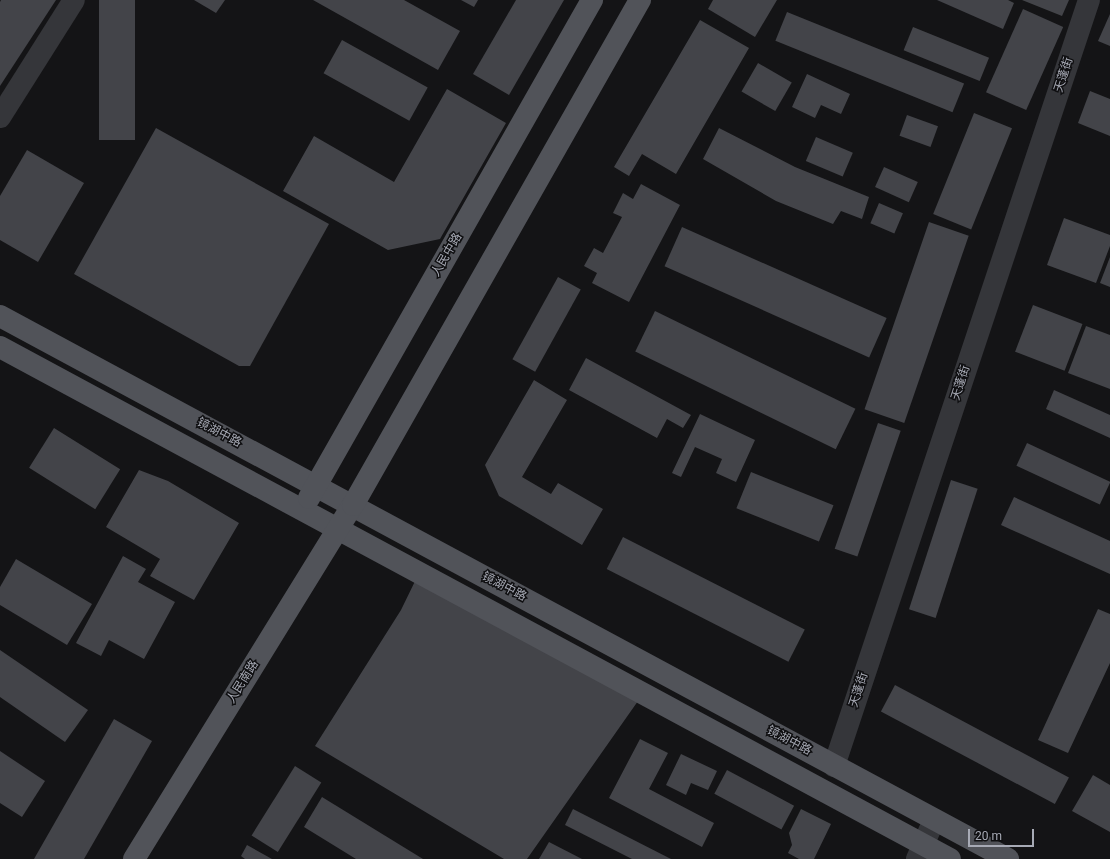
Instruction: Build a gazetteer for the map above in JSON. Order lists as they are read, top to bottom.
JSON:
{
  "streets": {
    "main road": ["人民中路", "镜湖中路", "人民南路"],
    "street": ["天蓬街"]
  },
  "crossings": [
    ["天蓬街", "镜湖中路"],
    ["人民中路", "镜湖中路"],
    ["镜湖中路", "人民南路"]
  ],
  "scale_bar": "20 m"
}
